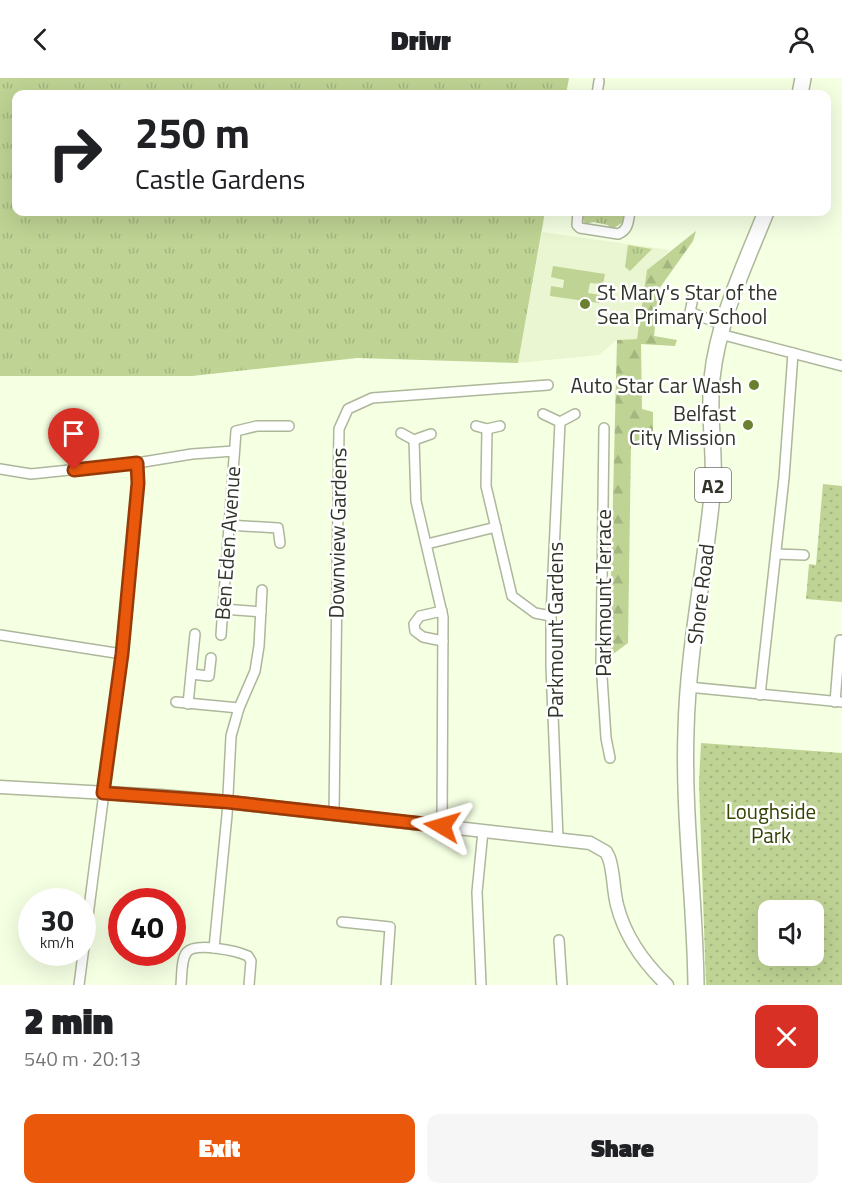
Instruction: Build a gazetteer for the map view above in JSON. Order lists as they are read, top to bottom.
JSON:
{
  "streets": {
    "main road": ["A2", "Shore Road"],
    "street": [
      "Downview Gardens",
      "Ben Eden Avenue",
      "Parkmount Terrace",
      "Parkmount Gardens"
    ]
  },
  "parks": ["Loughside Park"],
  "places": ["St Mary's Star of the Sea Primary School", "Auto Star Car Wash", "Belfast City Mission"],
  "page": {
    "header": "Drivr",
    "turn": ["250 m", "Castle Gardens"],
    "speed": "30 km/h",
    "limit": "40",
    "heading": ["2 min", "540 m · 20:13"],
    "buttons": ["Exit", "Share"]
  }
}
